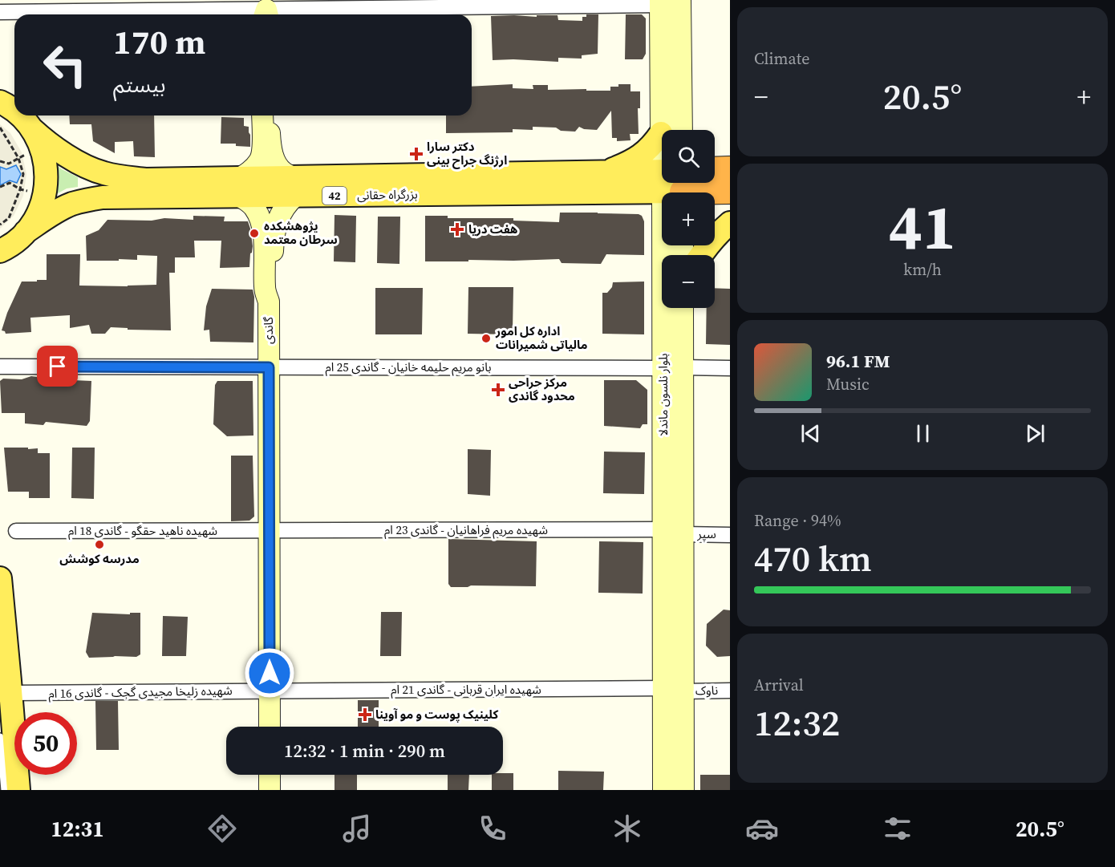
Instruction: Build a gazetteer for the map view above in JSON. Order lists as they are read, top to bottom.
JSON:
{
  "streets": {
    "highway": ["بزرگراه حقانی", "42"],
    "main road": ["گاندی", "بلوار نلسون ماندلا"],
    "street": [
      "بانو مریم حلیمه خانیان - گاندی 25 ام",
      "شهیده مریم فراهانیان - گاندی 23 ام",
      "شهیده ناهید حقگو - گاندی 18 ام",
      "سپر",
      "شهیده ایران قربانی - گاندی 21 ام",
      "ناوک",
      "شهیده زلیخا مجیدی گجک - گاندی 16 ام"
    ]
  },
  "crossings": [
    ["بزرگراه حقانی", "گاندی"],
    ["بزرگراه حقانی", "بلوار نلسون ماندلا"],
    ["گاندی", "بانو مریم حلیمه خانیان - گاندی 25 ام"],
    ["گاندی", "شهیده مریم فراهانیان - گاندی 23 ام"],
    ["گاندی", "شهیده ناهید حقگو - گاندی 18 ام"],
    ["گاندی", "شهیده ایران قربانی - گاندی 21 ام"],
    ["گاندی", "شهیده زلیخا مجیدی گجک - گاندی 16 ام"],
    ["بانو مریم حلیمه خانیان - گاندی 25 ام", "بلوار نلسون ماندلا"],
    ["بلوار نلسون ماندلا", "شهیده مریم فراهانیان - گاندی 23 ام"],
    ["بلوار نلسون ماندلا", "سپر"],
    ["بلوار نلسون ماندلا", "شهیده ایران قربانی - گاندی 21 ام"],
    ["بلوار نلسون ماندلا", "ناوک"],
    ["شهیده مریم فراهانیان - گاندی 23 ام", "شهیده ناهید حقگو - گاندی 18 ام"],
    ["شهیده مریم فراهانیان - گاندی 23 ام", "سپر"],
    ["شهیده ایران قربانی - گاندی 21 ام", "ناوک"],
    ["شهیده ایران قربانی - گاندی 21 ام", "شهیده زلیخا مجیدی گجک - گاندی 16 ام"]
  ],
  "places": {
    "health": [
      "دکتر سارا ارژنگ جراح بینی",
      "هفت دریا",
      "مرکز جراحی محدود گاندی",
      "کلینیک پوست و مو آوینا"
    ],
    "other": ["پژوهشکده سرطان معتمد", "اداره کل امور مالیاتی شمیرانات", "مدرسه کوشش"]
  },
  "page": {
    "tile": [
      "Climate",
      ["41", "km/h"],
      ["Range · 94%", "470 km"],
      ["Arrival", "12:32"]
    ],
    "turn": ["170 m", "بیستم"],
    "heat": ["−", "20.5°", "+"],
    "map_buttons": ["+", "−"],
    "song": ["96.1 FM", "Music"],
    "limit": "50",
    "trip": "12:32 · 1 min · 290 m",
    "tabs": ["12:31", "20.5°"]
  }
}
